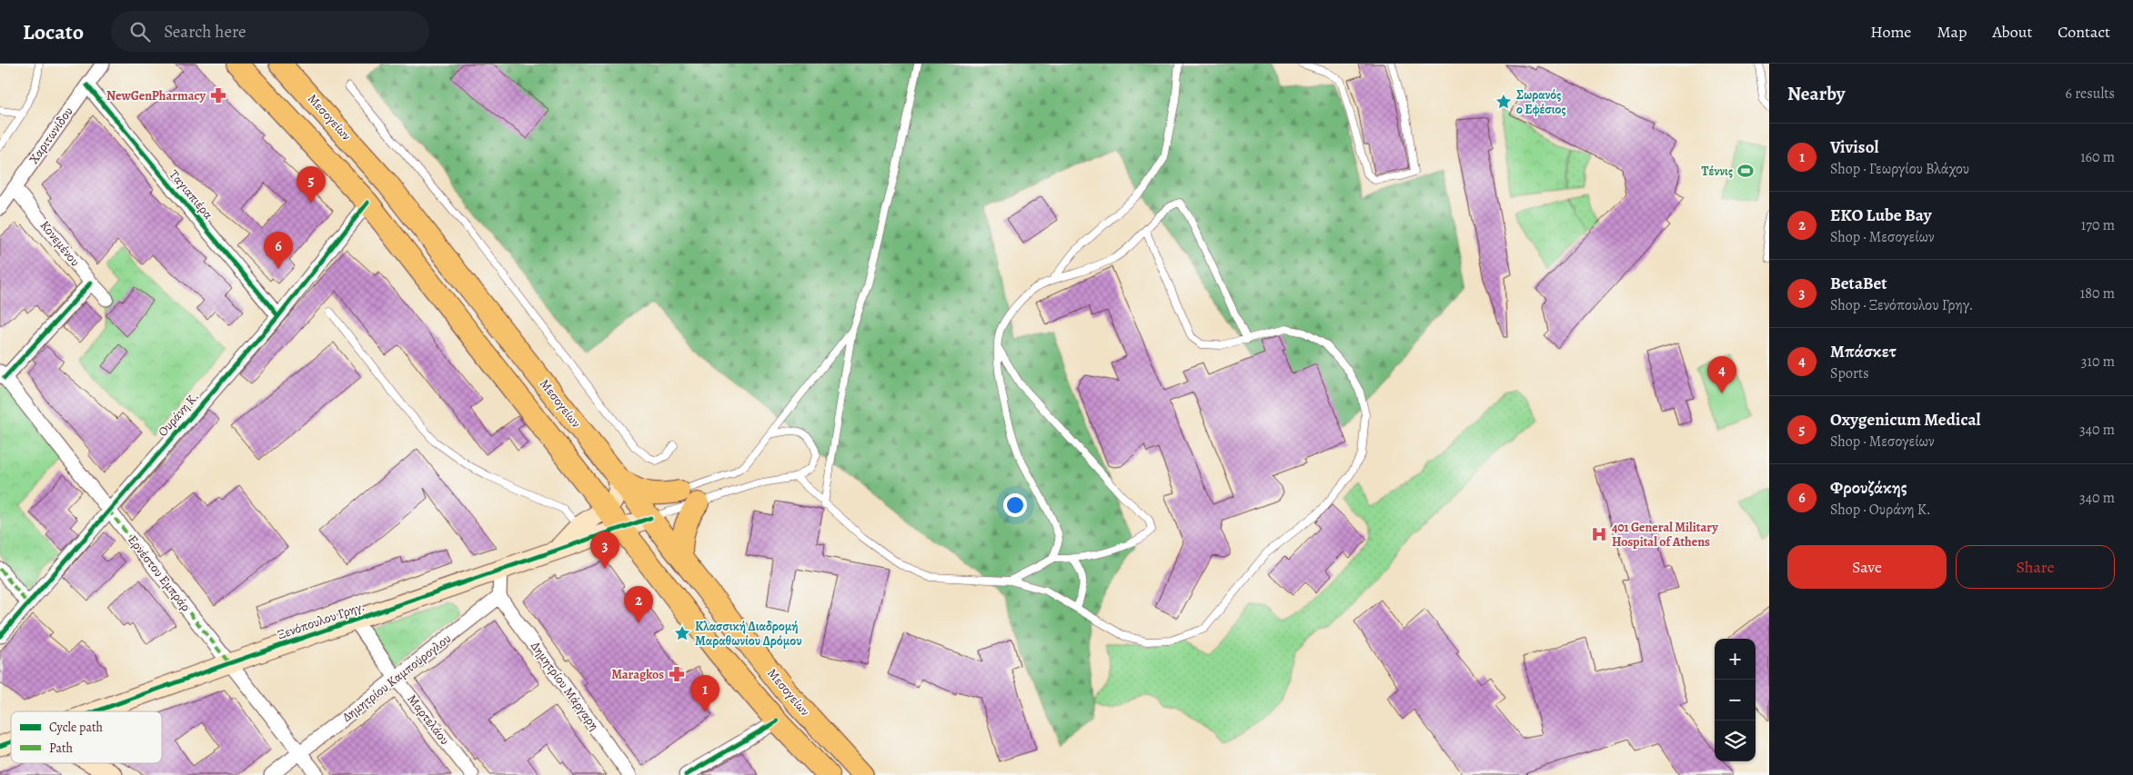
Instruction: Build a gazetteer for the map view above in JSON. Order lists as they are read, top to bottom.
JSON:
{
  "streets": {
    "main road": ["Μεσογείων"],
    "street": [
      "Χαριτωνίδου",
      "Ταγιαπιέρα",
      "Κονεμένου",
      "Ουράνη Κ.",
      "Ερνέστου Εμπράρ",
      "Ξενόπουλου Γρηγ.",
      "Δημητρίου Καμπούρογλου",
      "Δημητρίου Μάργαρη",
      "Μαρτελάου"
    ]
  },
  "crossings": [
    ["Μεσογείων", "Ξενόπουλου Γρηγ."],
    ["Χαριτωνίδου", "Ταγιαπιέρα"],
    ["Χαριτωνίδου", "Κονεμένου"],
    ["Ταγιαπιέρα", "Ουράνη Κ."],
    ["Ουράνη Κ.", "Ερνέστου Εμπράρ"],
    ["Ερνέστου Εμπράρ", "Ξενόπουλου Γρηγ."],
    ["Ερνέστου Εμπράρ", "Δημητρίου Καμπούρογλου"],
    ["Ξενόπουλου Γρηγ.", "Μαρτελάου"],
    ["Δημητρίου Καμπούρογλου", "Δημητρίου Μάργαρη"],
    ["Δημητρίου Καμπούρογλου", "Μαρτελάου"]
  ],
  "places": {
    "pharmacy": ["NewGenPharmacy", "Maragkos"],
    "place": ["Σωρανός ο Εφέσιος", "Κλασσική Διαδρομή Μαραθωνίου Δρόμου"],
    "sports": ["Τέννις"],
    "hospital": ["401 General Military Hospital of Athens"]
  },
  "legend": ["Cycle path", "Path"],
  "page": {
    "header": "Locato",
    "search": "Search here",
    "nav": [
      "Home",
      "Map",
      "About",
      "Contact"
    ],
    "heading": ["Nearby", "6 results"],
    "list": [
      {
        "mark": "1",
        "name": "Vivisol",
        "note": "Shop · Γεωργίου Βλάχου",
        "value": "160 m"
      },
      {
        "mark": "2",
        "name": "EKO Lube Bay",
        "note": "Shop · Μεσογείων",
        "value": "170 m"
      },
      {
        "mark": "3",
        "name": "BetaBet",
        "note": "Shop · Ξενόπουλου Γρηγ.",
        "value": "180 m"
      },
      {
        "mark": "4",
        "name": "Μπάσκετ",
        "note": "Sports",
        "value": "310 m"
      },
      {
        "mark": "5",
        "name": "Oxygenicum Medical",
        "note": "Shop · Μεσογείων",
        "value": "340 m"
      },
      {
        "mark": "6",
        "name": "Φρουζάκης",
        "note": "Shop · Ουράνη Κ.",
        "value": "340 m"
      }
    ],
    "pins": [
      "5",
      "6",
      "4",
      "3",
      "2",
      "1"
    ],
    "buttons": ["Save", "Share"],
    "map_buttons": ["+", "−"]
  }
}
